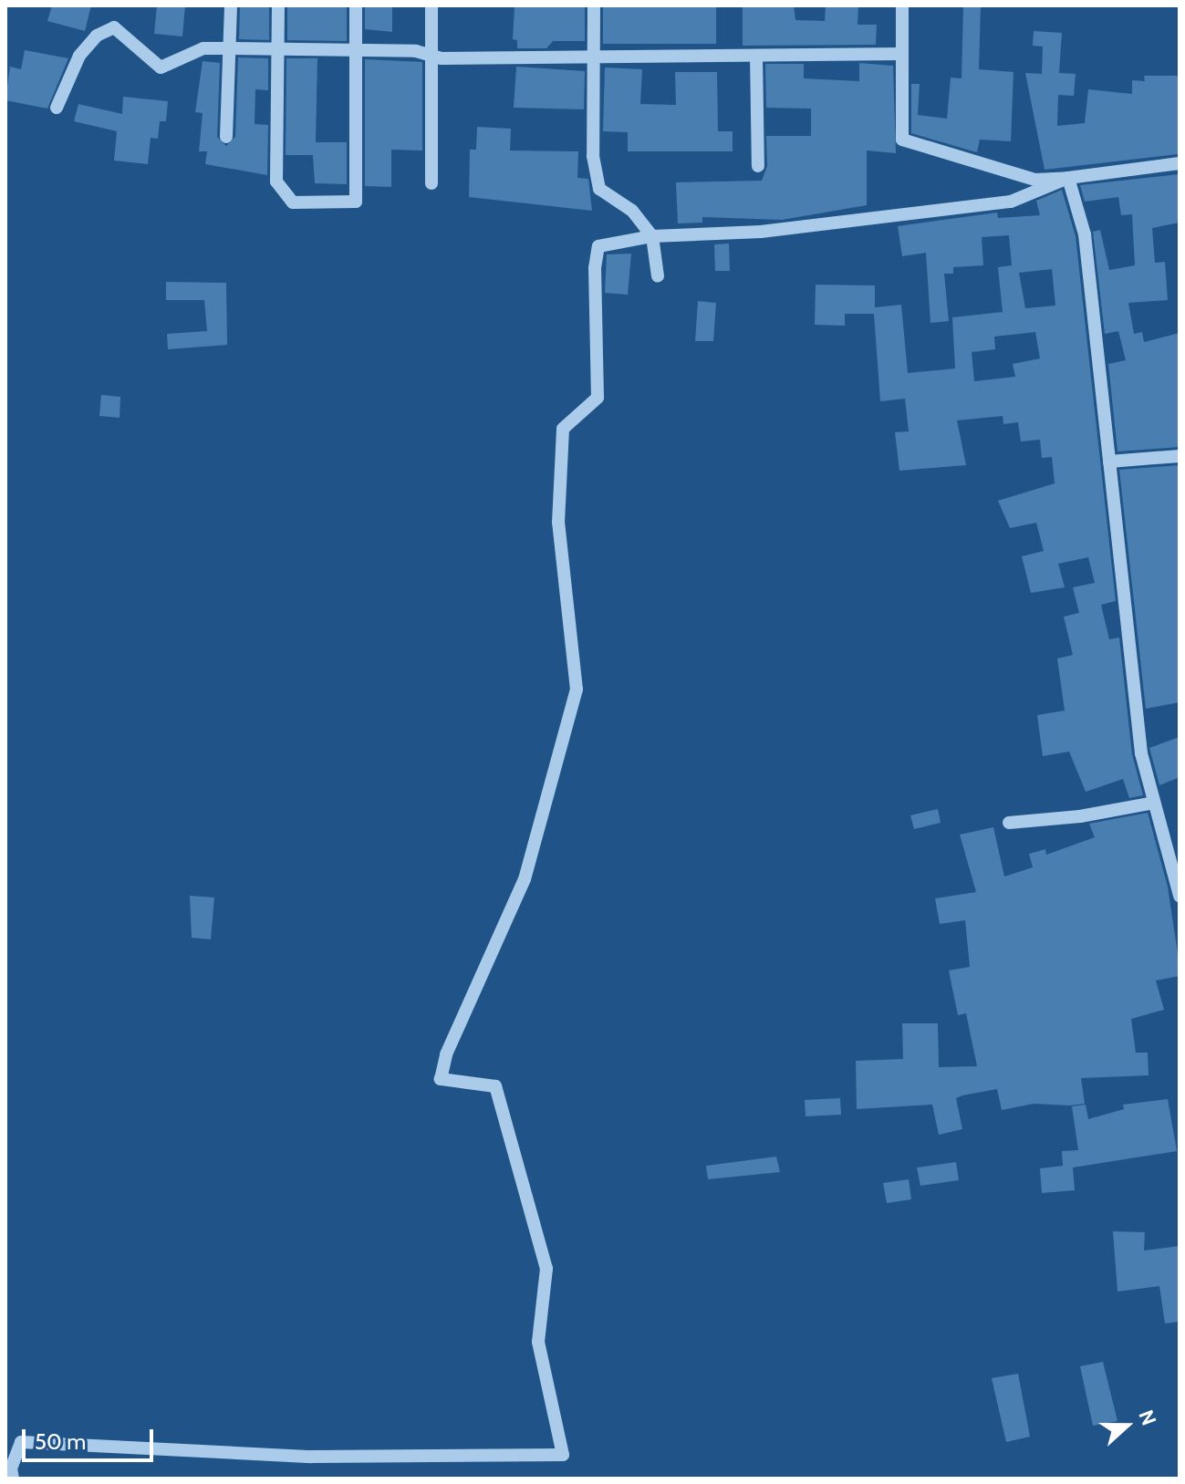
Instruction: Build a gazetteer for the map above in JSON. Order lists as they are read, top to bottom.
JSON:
{
  "scale_bar": "50 m",
  "north": "right"
}
